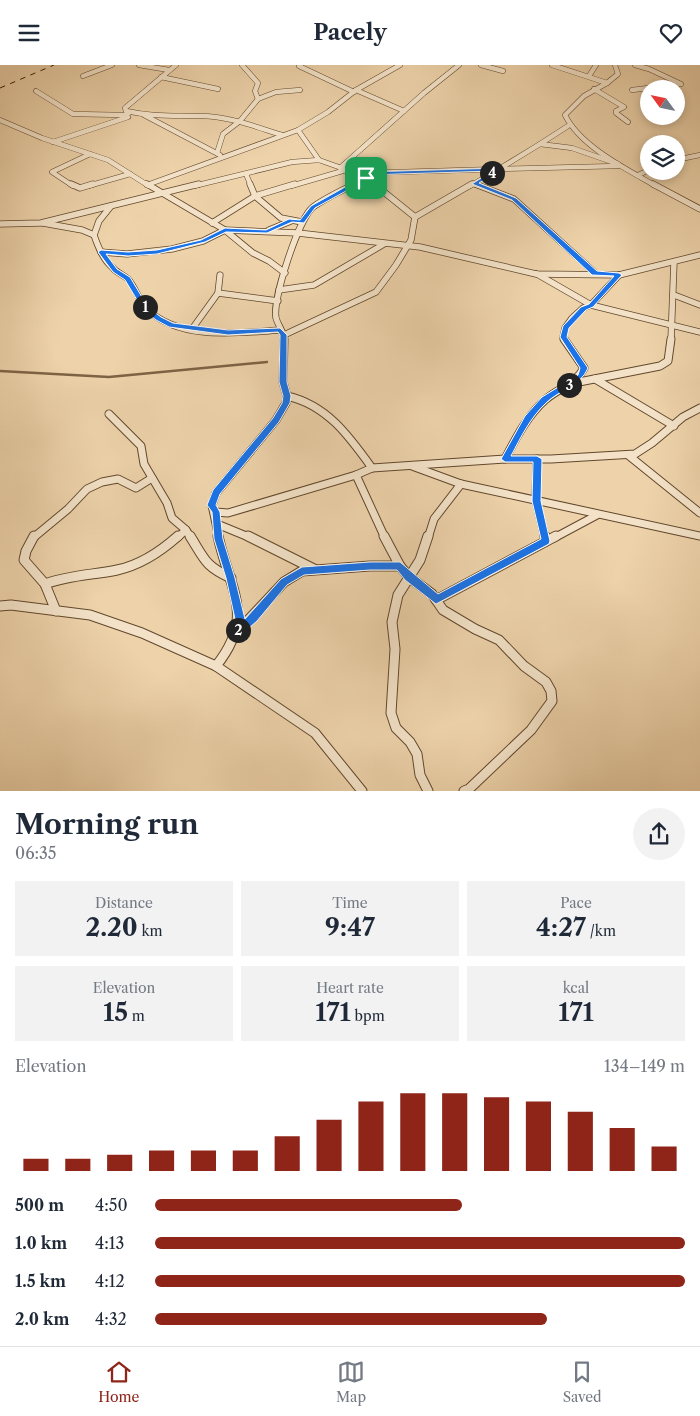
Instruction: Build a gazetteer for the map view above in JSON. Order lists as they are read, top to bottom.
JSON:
{
  "north": "top left",
  "page": {
    "header": "Pacely",
    "pins": [
      "4",
      "1",
      "3",
      "2"
    ],
    "heading": ["Morning run", "06:35"],
    "stats": [
      ["Distance", "2.20 km"],
      ["Time", "9:47"],
      ["Pace", "4:27 /km"],
      ["Elevation", "15 m"],
      ["Heart rate", "171 bpm"],
      ["kcal", "171"]
    ],
    "chart": ["Elevation", "134–149 m"],
    "list": [
      {
        "name": "500 m",
        "note": "4:50"
      },
      {
        "name": "1.0 km",
        "note": "4:13"
      },
      {
        "name": "1.5 km",
        "note": "4:12"
      },
      {
        "name": "2.0 km",
        "note": "4:32"
      }
    ],
    "tabs": ["Home", "Map", "Saved"]
  }
}
